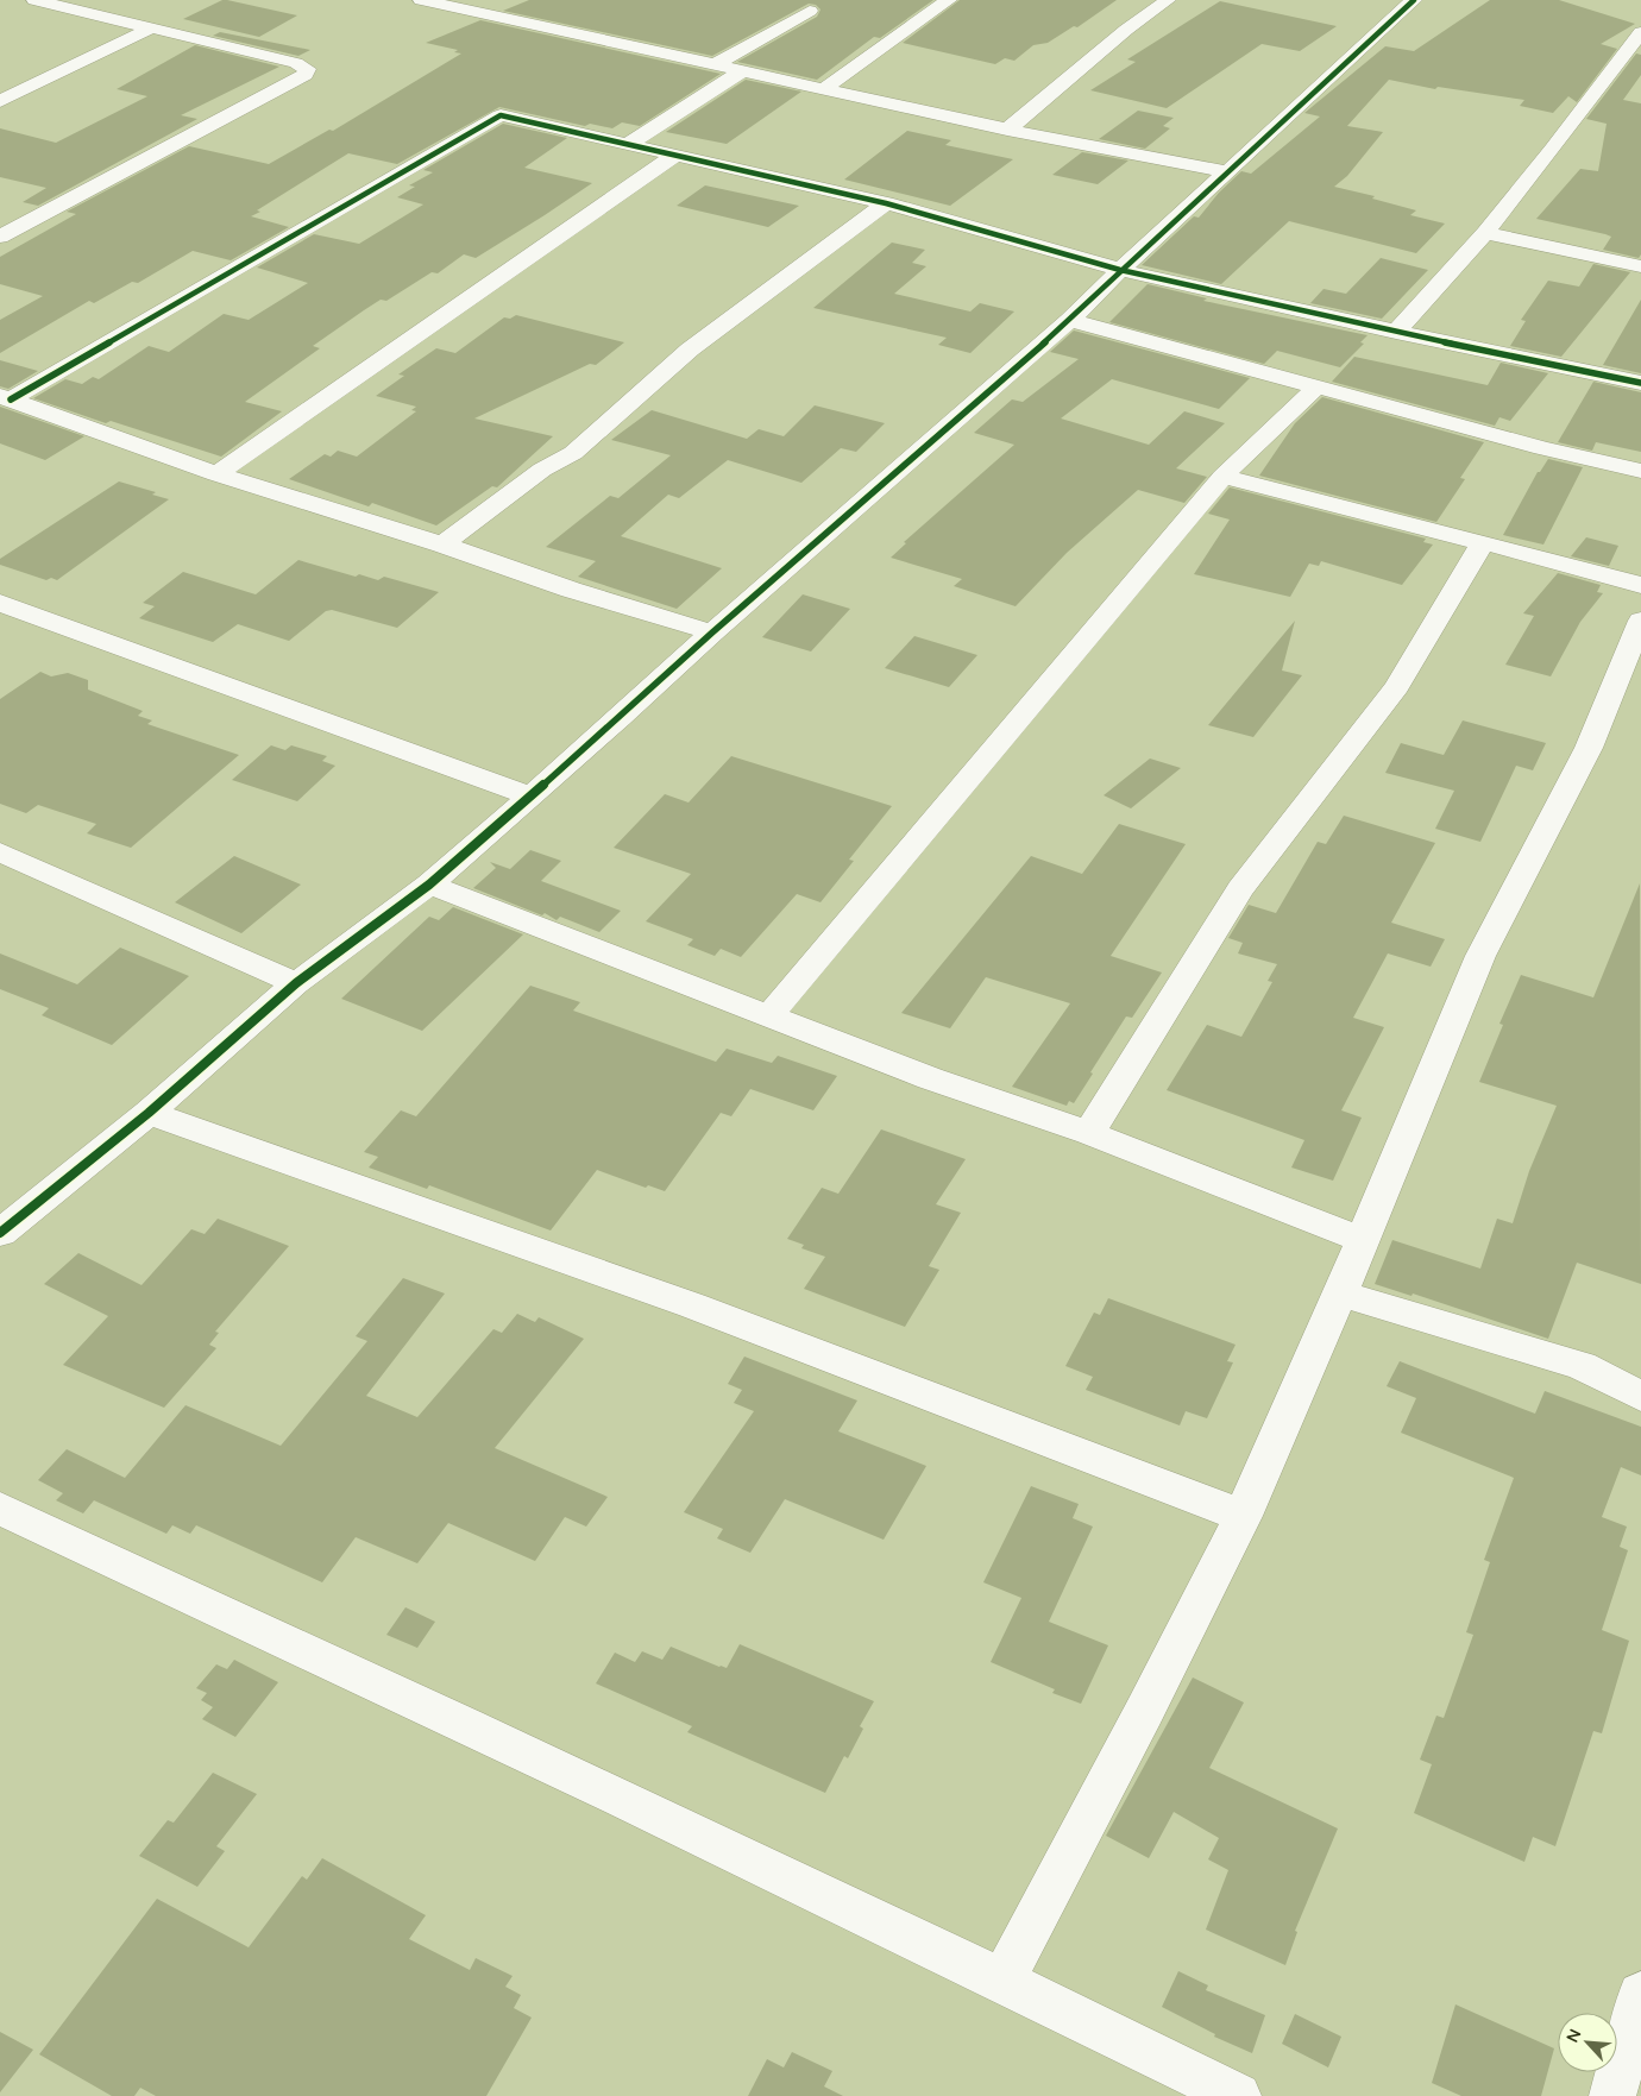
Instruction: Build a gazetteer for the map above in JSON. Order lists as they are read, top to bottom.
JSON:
{
  "north": "top left"
}
